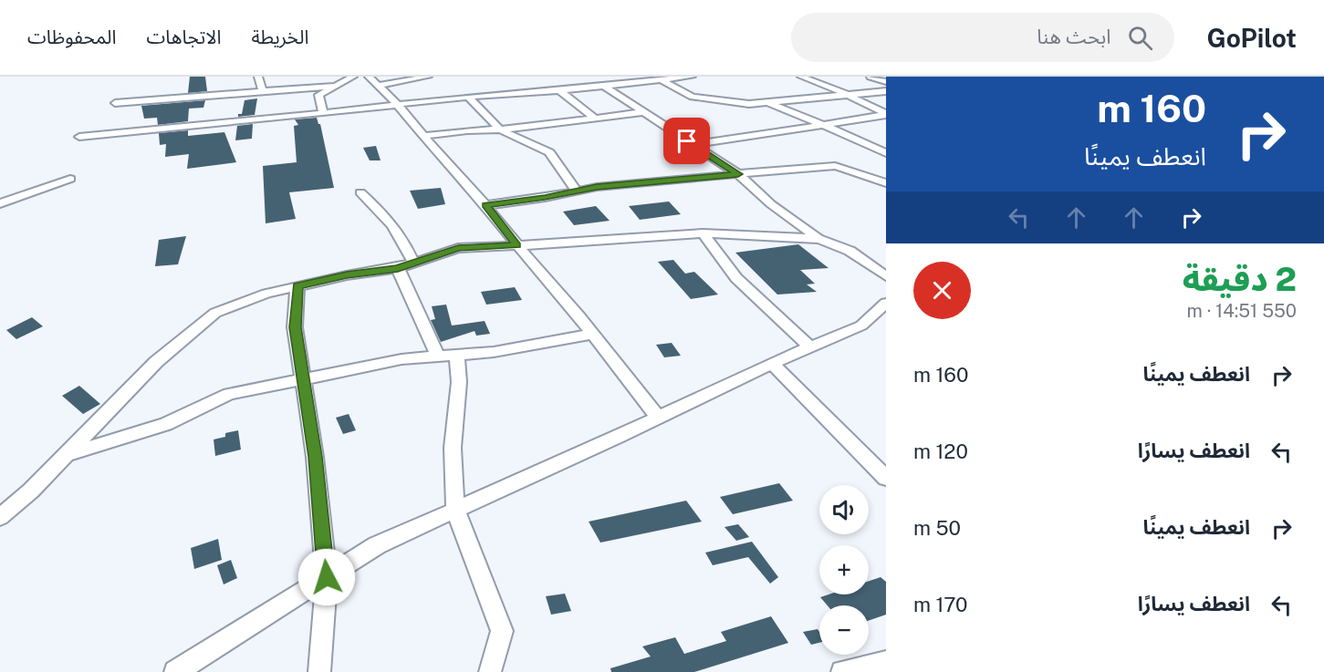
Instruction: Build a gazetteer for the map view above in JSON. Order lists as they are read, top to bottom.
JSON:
{
  "page": {
    "header": "GoPilot",
    "search": "ابحث هنا",
    "nav": ["الخريطة", "الاتجاهات", "المحفوظات"],
    "turn": ["160 m", "انعطف يمينًا"],
    "heading": ["2 دقيقة", "550 m · 14:51"],
    "list": [
      {
        "name": "انعطف يمينًا",
        "value": "160 m"
      },
      {
        "name": "انعطف يسارًا",
        "value": "120 m"
      },
      {
        "name": "انعطف يمينًا",
        "value": "50 m"
      },
      {
        "name": "انعطف يسارًا",
        "value": "170 m"
      }
    ],
    "map_buttons": ["+", "−"]
  }
}
